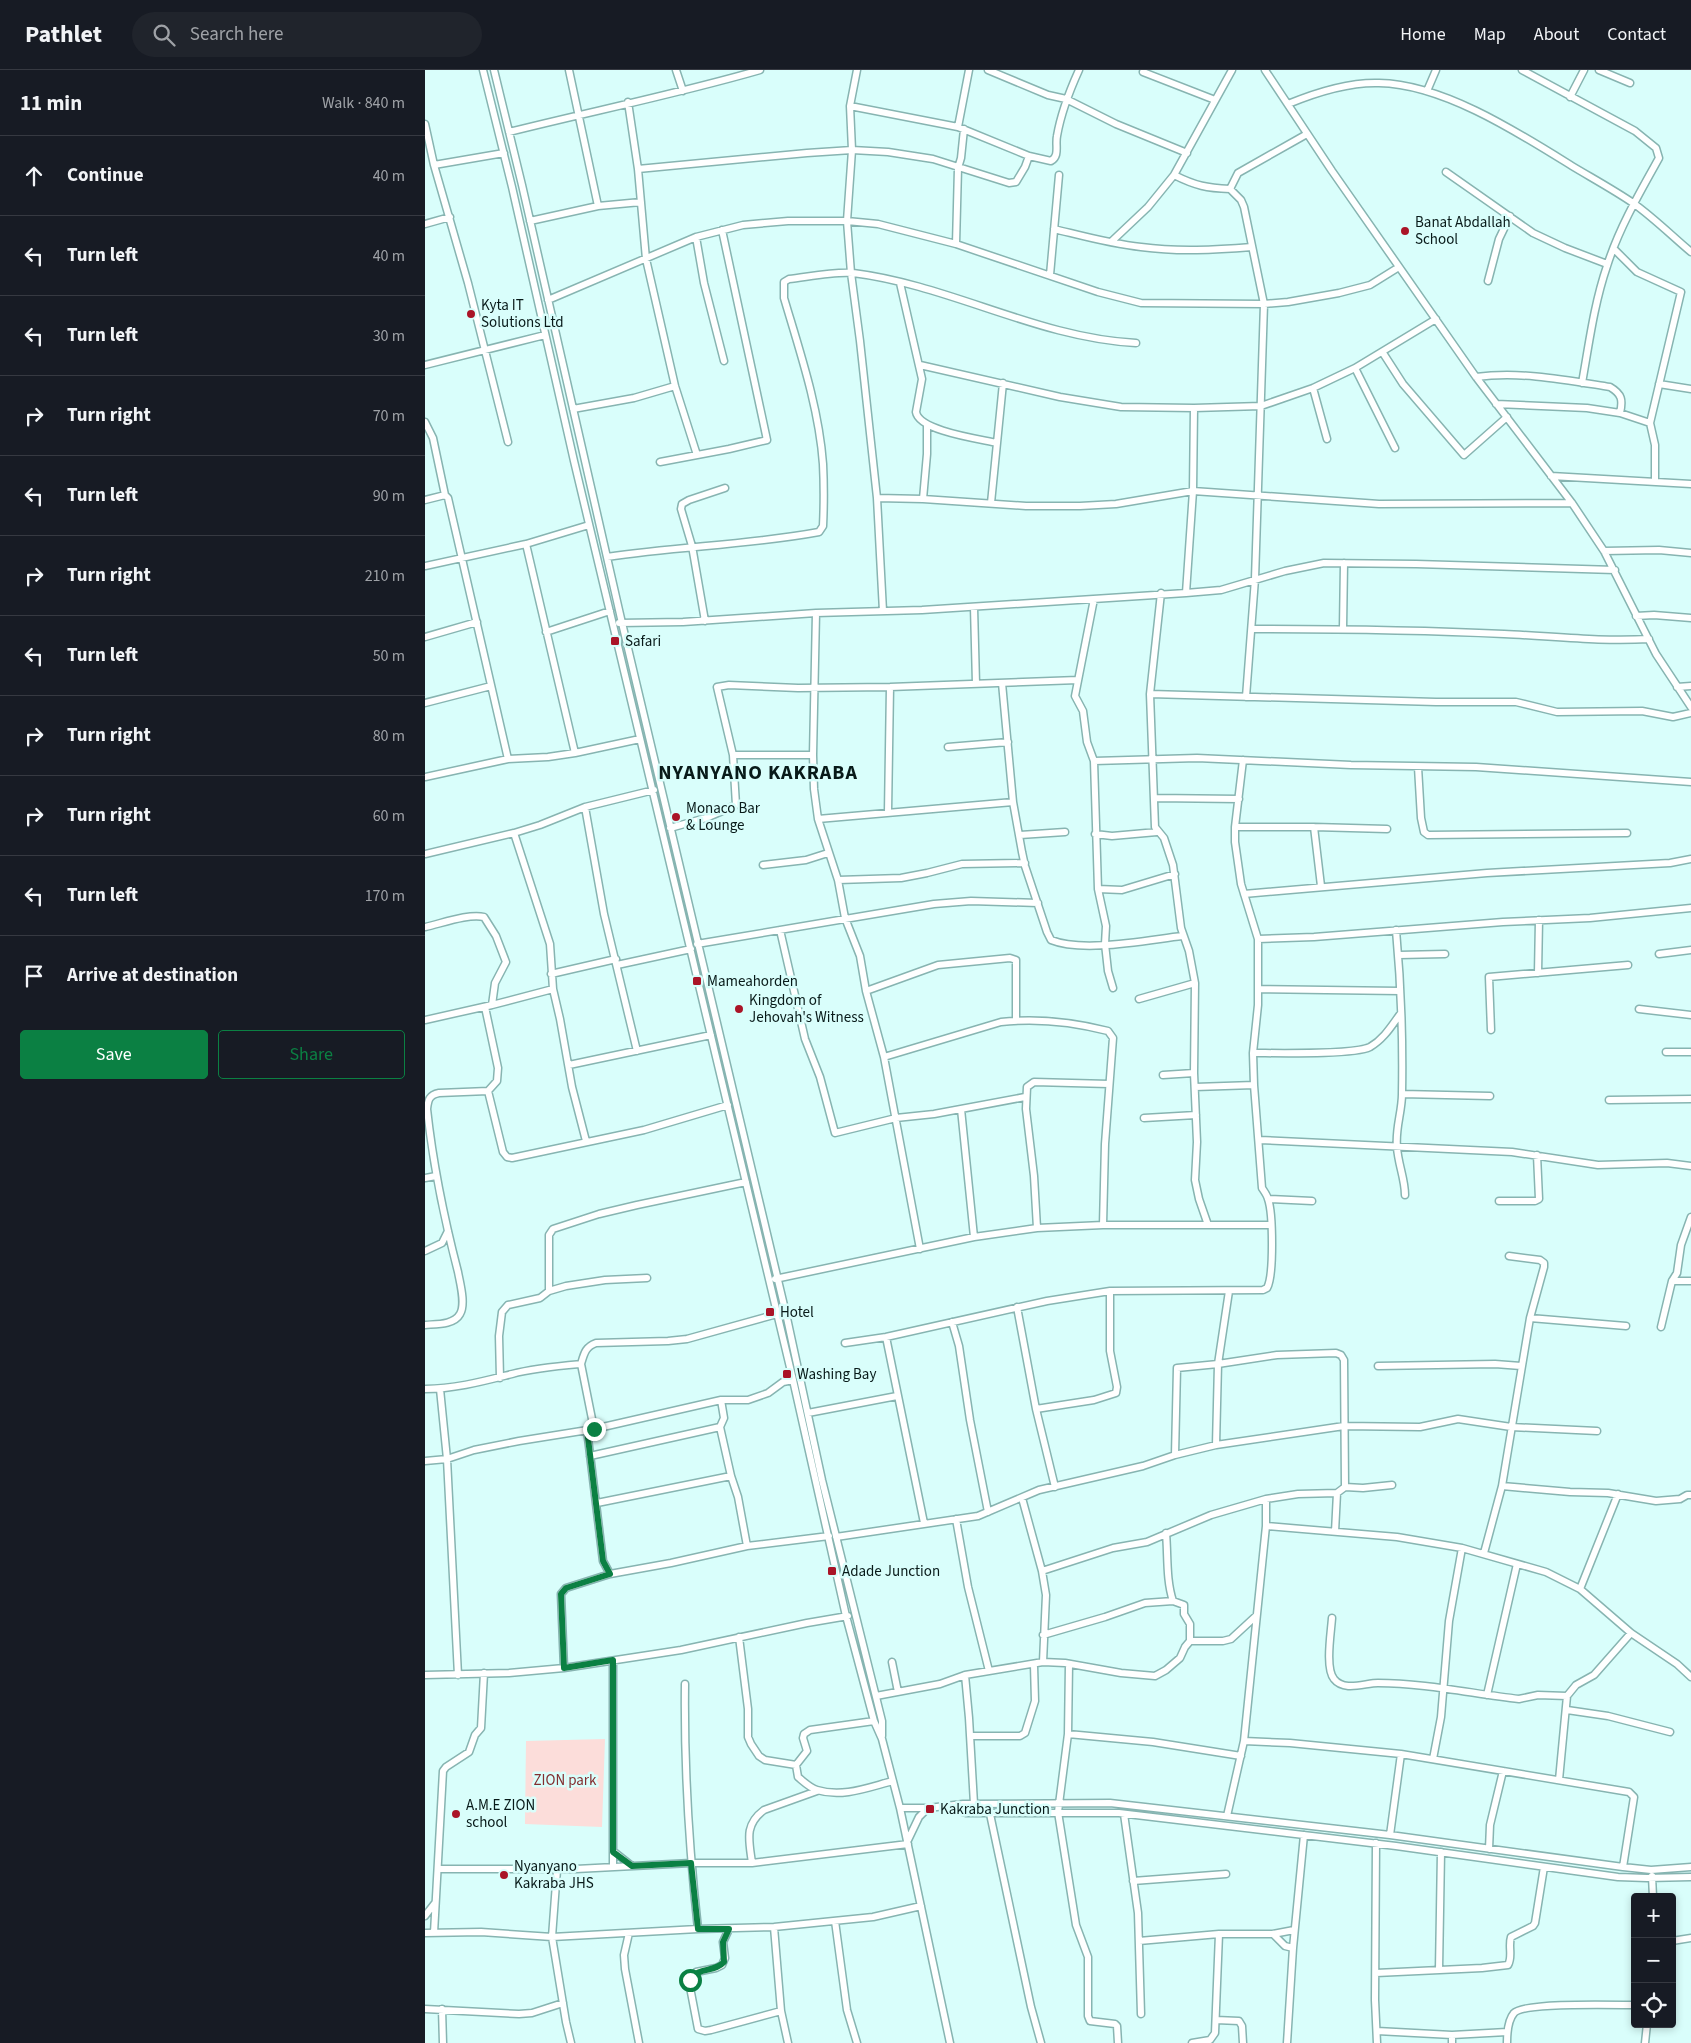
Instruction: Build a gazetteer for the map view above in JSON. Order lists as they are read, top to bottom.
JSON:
{
  "districts": ["NYANYANO KAKRABA"],
  "parks": ["ZION park"],
  "places": {
    "other": [
      "Banat Abdallah School",
      "Kyta IT Solutions Ltd",
      "Monaco Bar & Lounge",
      "Kingdom of Jehovah's Witness",
      "A.M.E ZION school",
      "Nyanyano Kakraba JHS"
    ],
    "transit": [
      "Safari",
      "Mameahorden",
      "Hotel",
      "Washing Bay",
      "Adade Junction",
      "Kakraba Junction"
    ]
  },
  "page": {
    "header": "Pathlet",
    "search": "Search here",
    "nav": [
      "Home",
      "Map",
      "About",
      "Contact"
    ],
    "heading": ["11 min", "Walk · 840 m"],
    "list": [
      ["Continue", "40 m"],
      ["Turn left", "40 m"],
      ["Turn left", "30 m"],
      ["Turn right", "70 m"],
      ["Turn left", "90 m"],
      ["Turn right", "210 m"],
      ["Turn left", "50 m"],
      ["Turn right", "80 m"],
      ["Turn right", "60 m"],
      ["Turn left", "170 m"],
      "Arrive at destination"
    ],
    "buttons": ["Save", "Share"],
    "map_buttons": ["+", "−"]
  }
}
